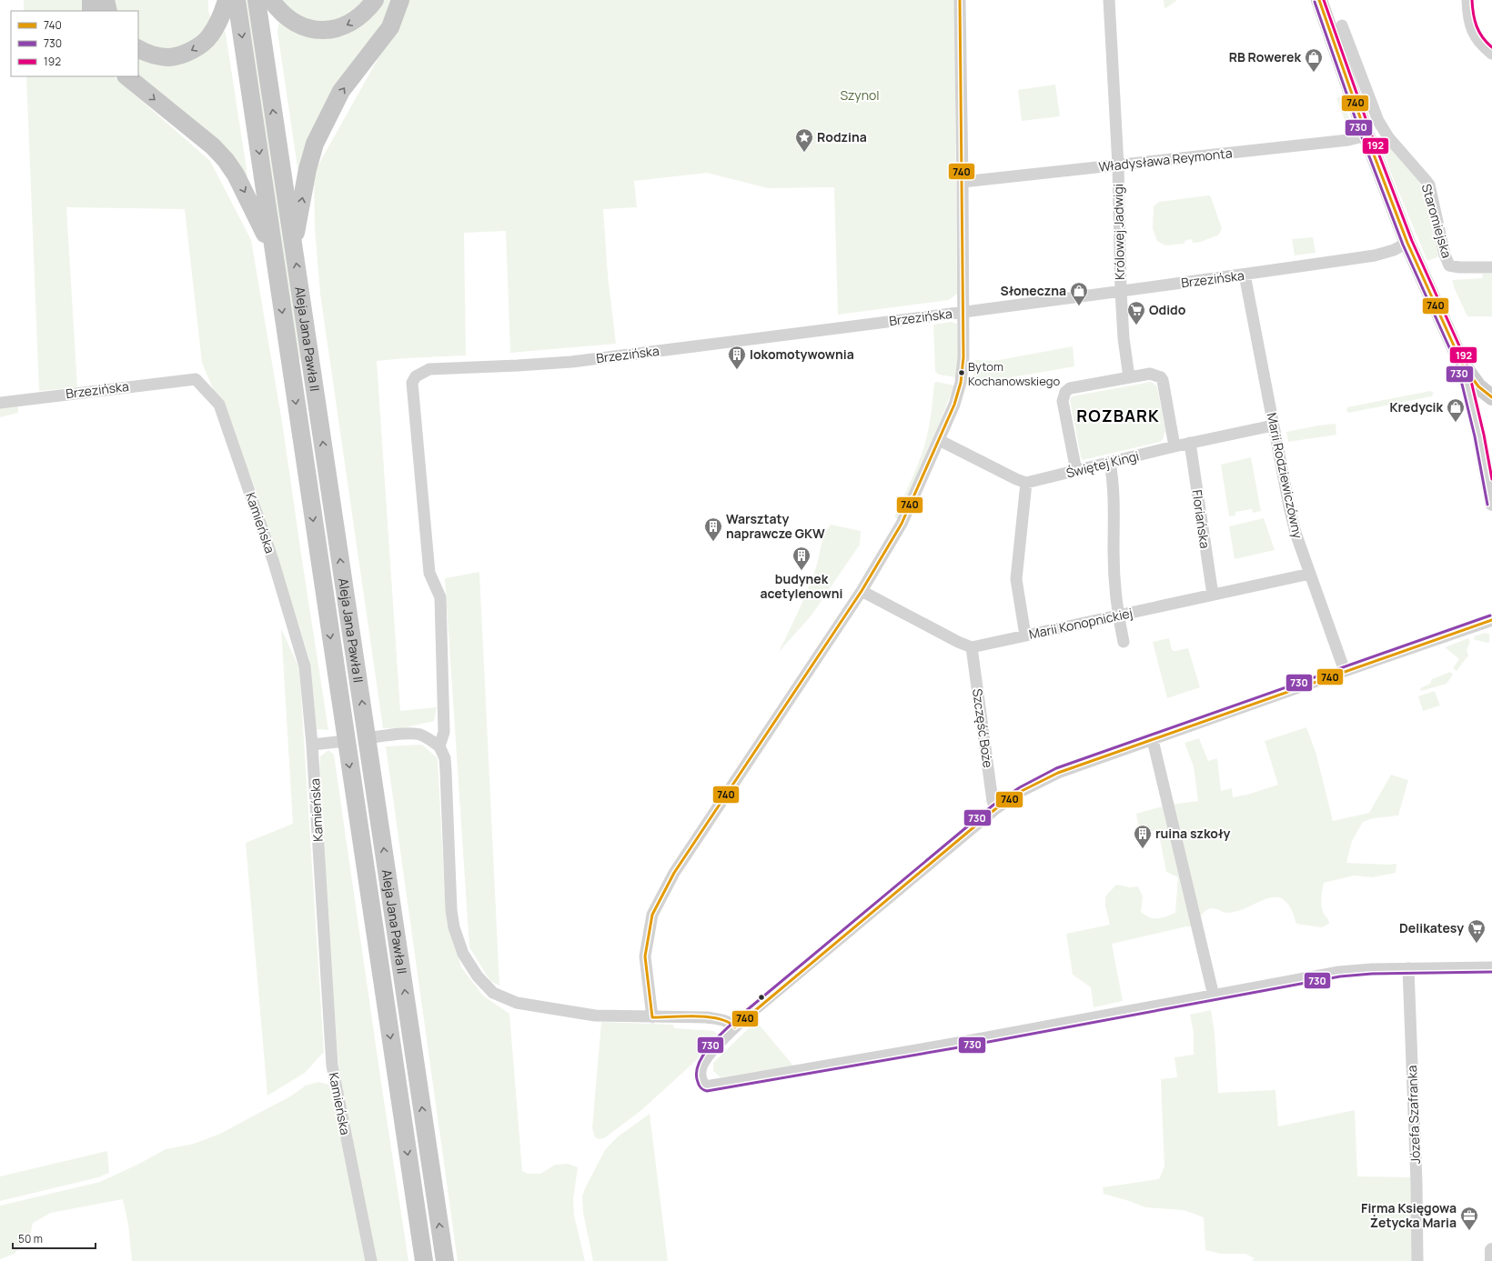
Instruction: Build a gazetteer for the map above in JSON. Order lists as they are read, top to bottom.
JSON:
{
  "streets": {
    "main road": ["Aleja Jana Pawła II"],
    "street": [
      "Władysława Reymonta",
      "Staromiejska",
      "Królowej Jadwigi",
      "Brzezińska",
      "Świętej Kingi",
      "Marii Rodziewiczówny",
      "Floriańska",
      "Kamieńska",
      "Marii Konopnickiej",
      "Szczęść Boże",
      "Józefa Szafranka"
    ]
  },
  "crossings": [
    ["Władysława Reymonta", "Królowej Jadwigi"],
    ["Królowej Jadwigi", "Brzezińska"],
    ["Brzezińska", "Marii Rodziewiczówny"],
    ["Brzezińska", "Kamieńska"],
    ["Świętej Kingi", "Marii Rodziewiczówny"],
    ["Świętej Kingi", "Floriańska"],
    ["Marii Rodziewiczówny", "Marii Konopnickiej"],
    ["Floriańska", "Marii Konopnickiej"],
    ["Marii Konopnickiej", "Szczęść Boże"]
  ],
  "districts": ["ROZBARK"],
  "parks": ["Szynol"],
  "places": {
    "shop": ["RB Rowerek", "Słoneczna", "Kredycik"],
    "place": ["Rodzina"],
    "supermarket": ["Odido", "Delikatesy"],
    "building": [
      "lokomotywownia",
      "Warsztaty naprawcze GKW",
      "budynek acetylenowni",
      "ruina szkoły"
    ],
    "other": ["Bytom Kochanowskiego"],
    "office": ["Firma Księgowa Żetycka Maria"]
  },
  "lines": ["transit line 740", "transit line 192", "transit line 730"],
  "legend": ["740", "730", "192"],
  "scale_bar": "50 m"
}
